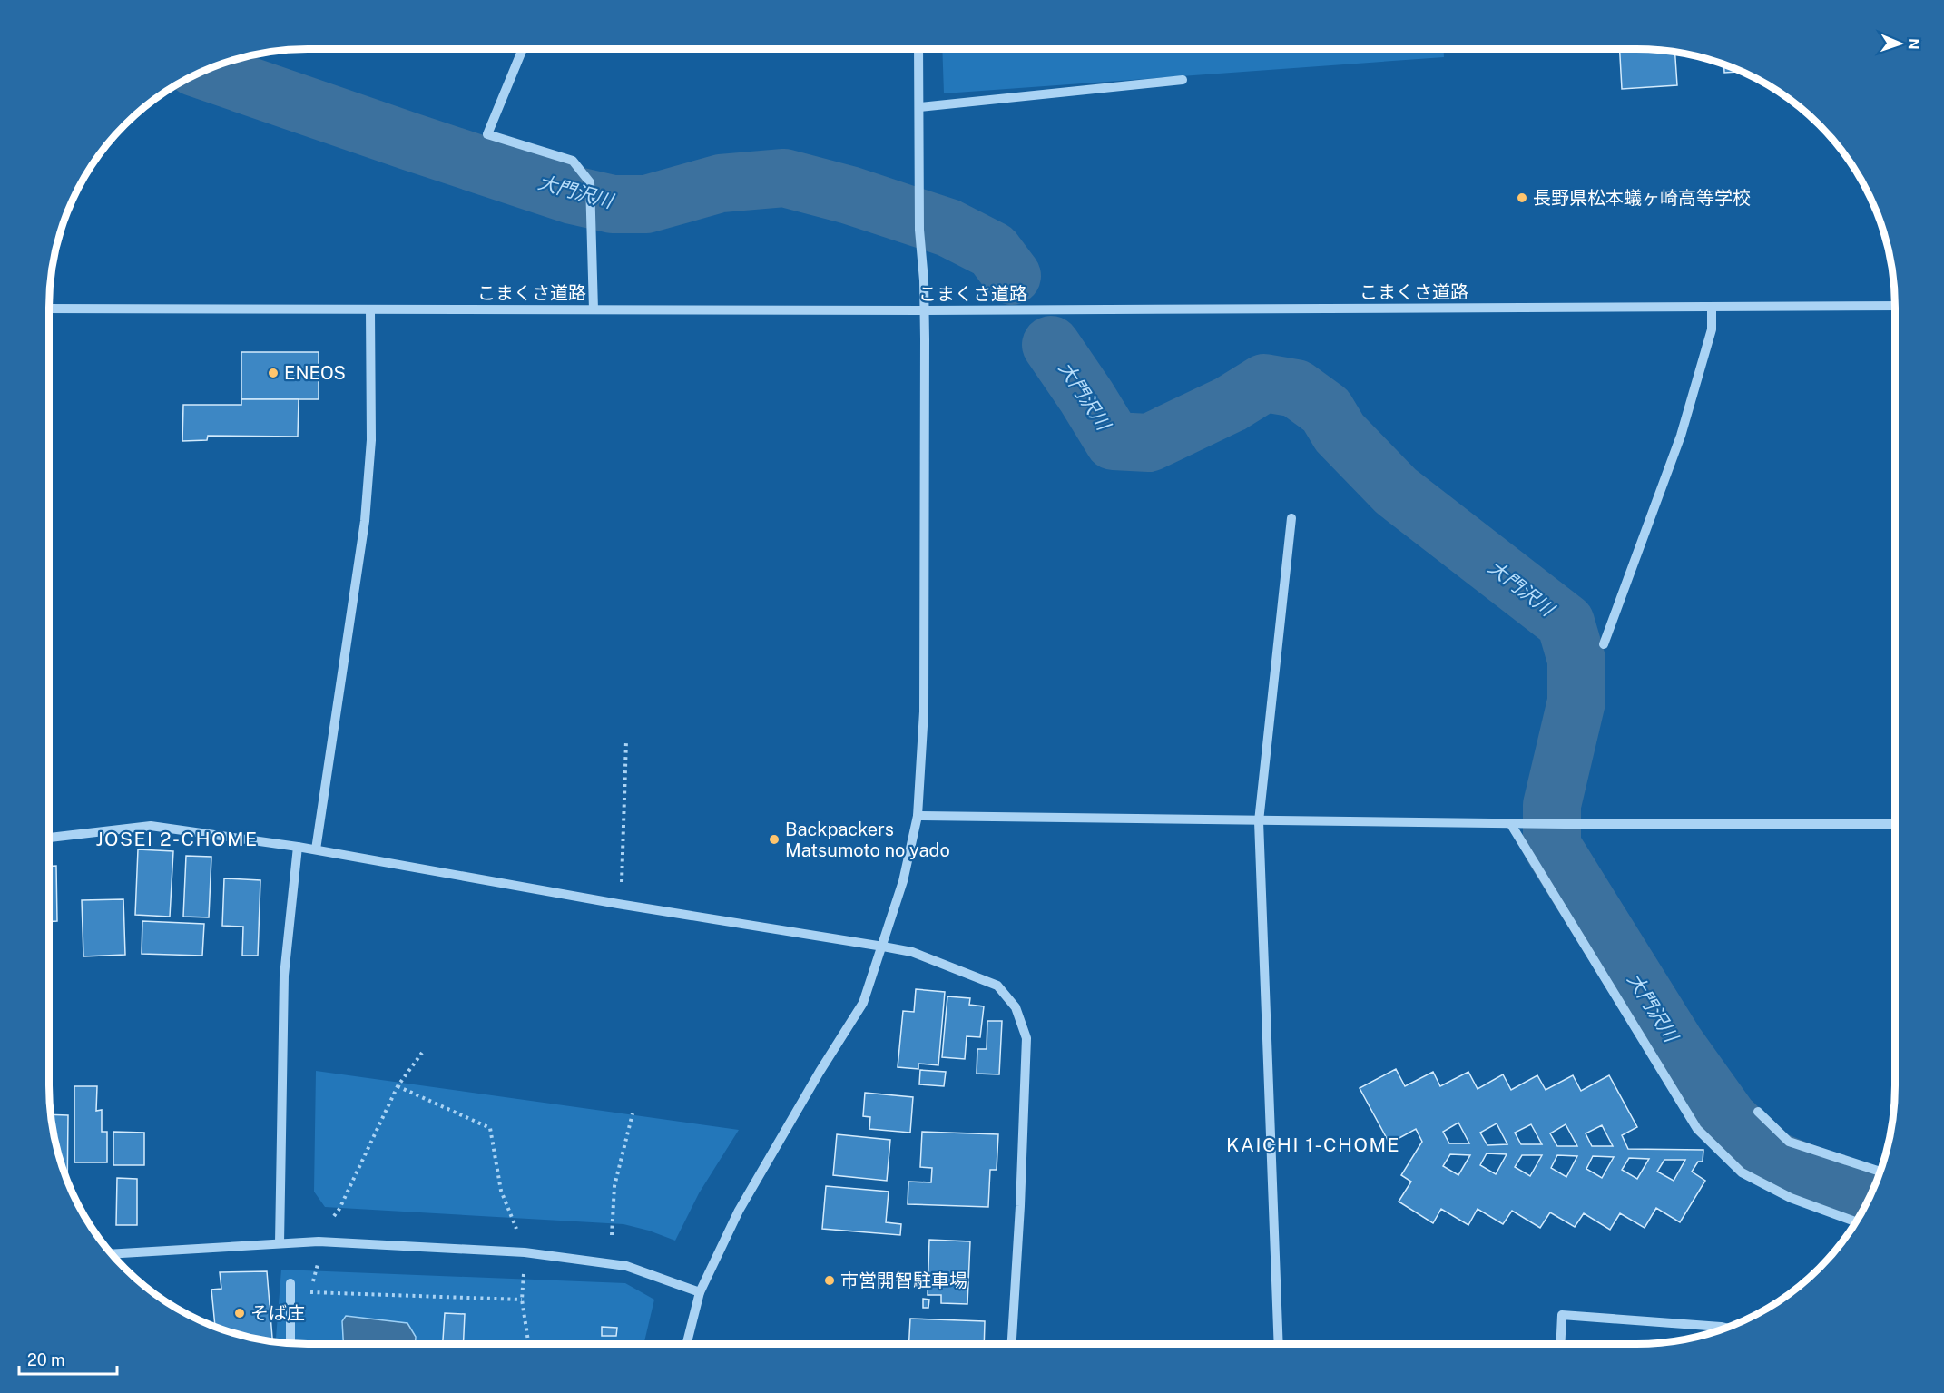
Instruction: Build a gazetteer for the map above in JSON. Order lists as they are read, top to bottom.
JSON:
{
  "streets": {
    "street": ["こまくさ道路"]
  },
  "districts": ["JOSEI 2-CHOME", "KAICHI 1-CHOME"],
  "water": ["大門沢川"],
  "places": [
    "長野県松本蟻ヶ崎高等学校",
    "ENEOS",
    "Backpackers Matsumoto no yado",
    "市営開智駐車場",
    "そば庄"
  ],
  "scale_bar": "20 m",
  "north": "right"
}
